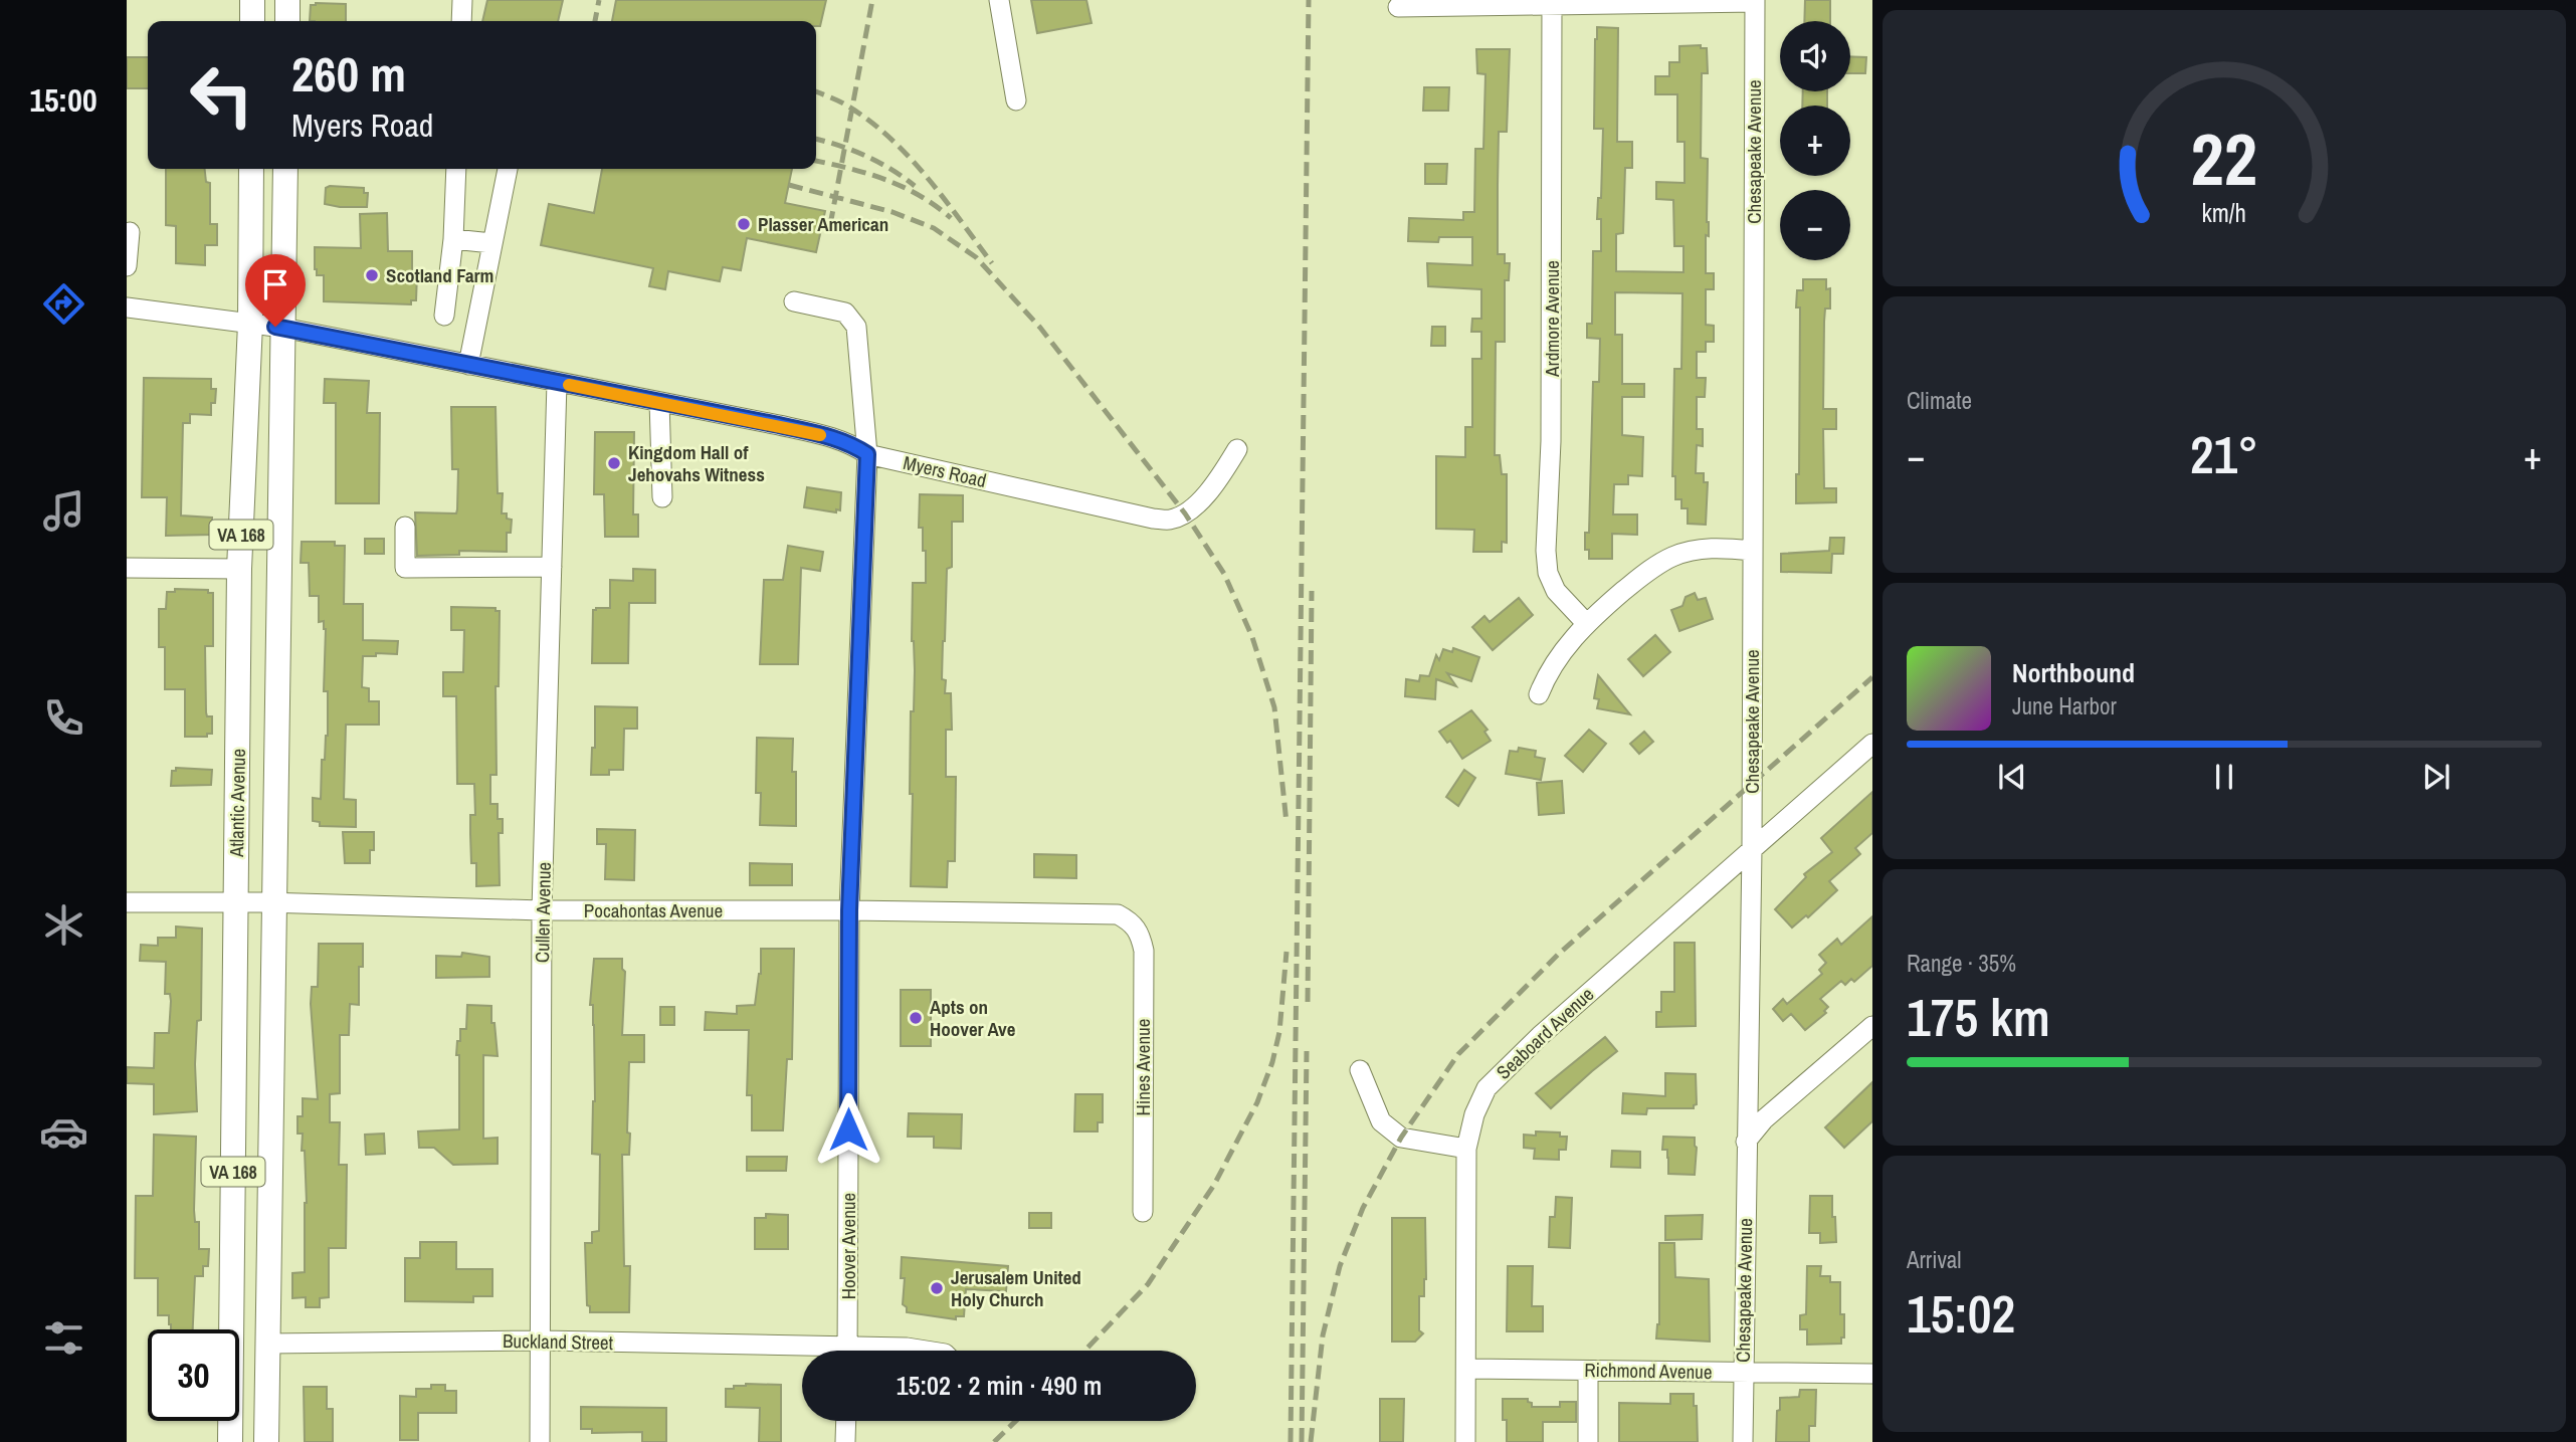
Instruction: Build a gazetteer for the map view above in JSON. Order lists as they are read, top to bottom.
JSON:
{
  "streets": {
    "main road": ["VA 168", "Atlantic Avenue"],
    "street": [
      "Chesapeake Avenue",
      "Ardmore Avenue",
      "Myers Road",
      "Pocahontas Avenue",
      "Cullen Avenue",
      "Seaboard Avenue",
      "Hines Avenue",
      "Hoover Avenue",
      "Buckland Street",
      "Richmond Avenue"
    ]
  },
  "crossings": [
    ["Chesapeake Avenue", "Seaboard Avenue"],
    ["Chesapeake Avenue", "Richmond Avenue"],
    ["Myers Road", "Atlantic Avenue"],
    ["Myers Road", "Cullen Avenue"],
    ["Myers Road", "Hoover Avenue"],
    ["Atlantic Avenue", "Pocahontas Avenue"],
    ["Atlantic Avenue", "Buckland Street"],
    ["Pocahontas Avenue", "Cullen Avenue"],
    ["Pocahontas Avenue", "Hines Avenue"],
    ["Pocahontas Avenue", "Hoover Avenue"],
    ["Cullen Avenue", "Buckland Street"],
    ["Seaboard Avenue", "Richmond Avenue"]
  ],
  "places": [
    "Plasser American",
    "Scotland Farm",
    "Kingdom Hall of Jehovahs Witness",
    "Apts on Hoover Ave",
    "Jerusalem United Holy Church"
  ],
  "page": {
    "tabs": "15:00",
    "map_buttons": ["+", "−"],
    "turn": ["260 m", "Myers Road"],
    "tile": [
      "Climate",
      ["Range · 35%", "175 km"],
      ["Arrival", "15:02"]
    ],
    "heat": ["−", "21°", "+"],
    "song": ["Northbound", "June Harbor"],
    "limit": "30",
    "trip": "15:02 · 2 min · 490 m",
    "gauge": ["22", "km/h"]
  }
}
